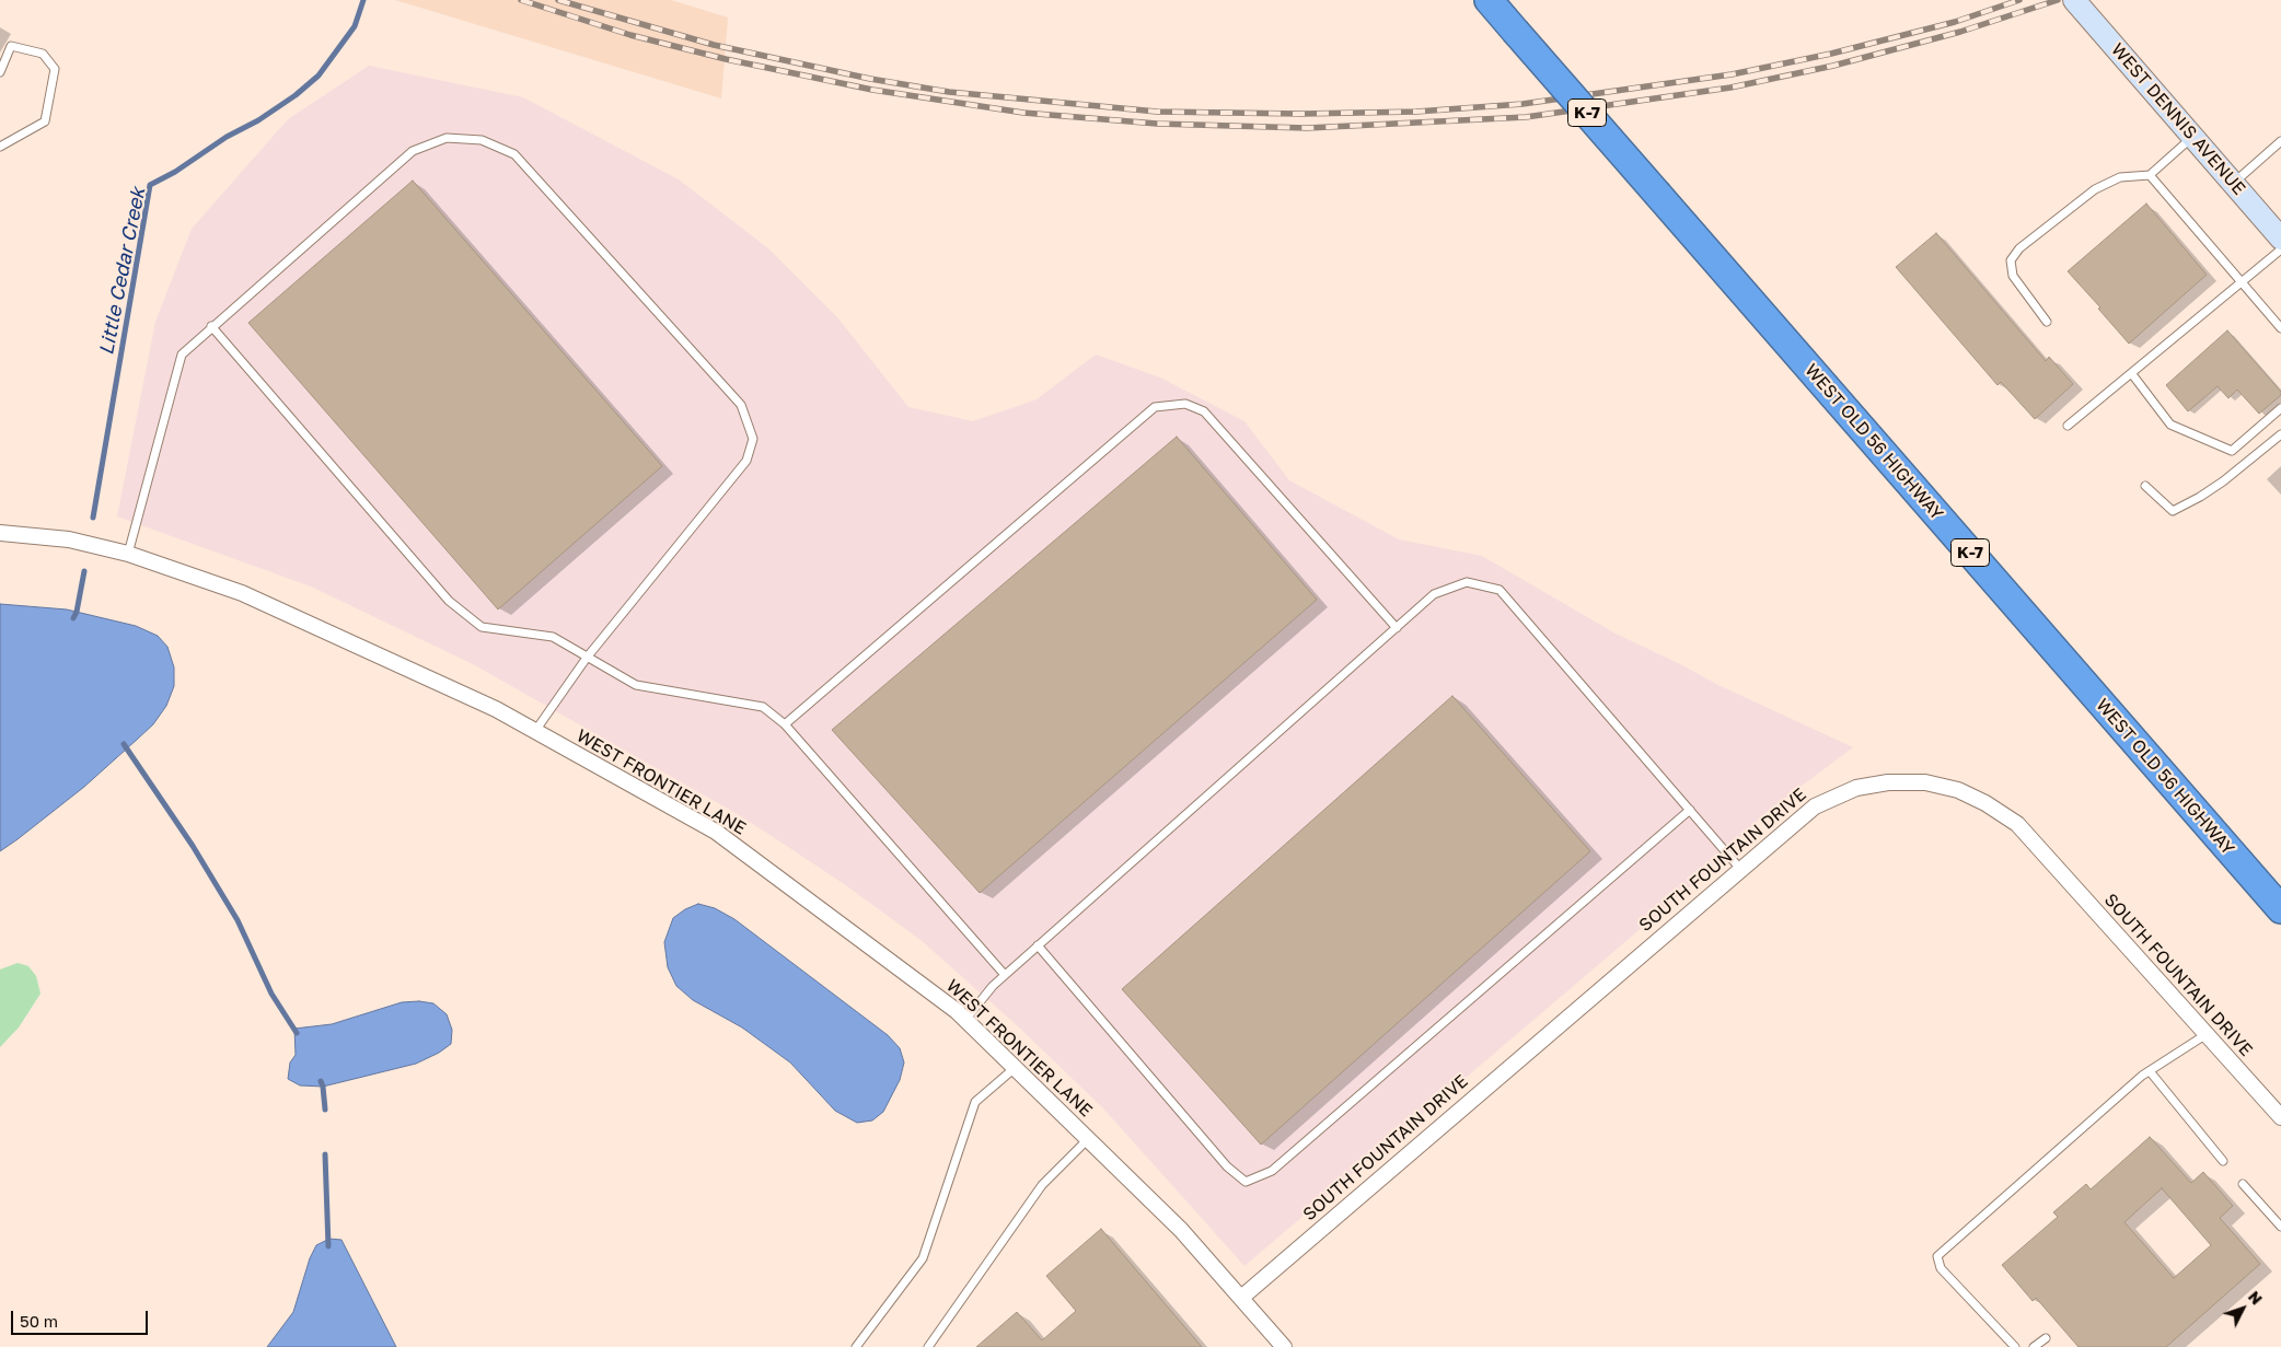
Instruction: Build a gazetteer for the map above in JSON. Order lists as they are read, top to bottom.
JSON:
{
  "streets": {
    "highway": ["K-7", "WEST OLD 56 HIGHWAY"],
    "street": ["WEST DENNIS AVENUE", "WEST FRONTIER LANE", "SOUTH FOUNTAIN DRIVE"]
  },
  "crossings": [
    ["WEST FRONTIER LANE", "SOUTH FOUNTAIN DRIVE"]
  ],
  "water": ["Little Cedar Creek"],
  "scale_bar": "50 m",
  "north": "top right"
}
